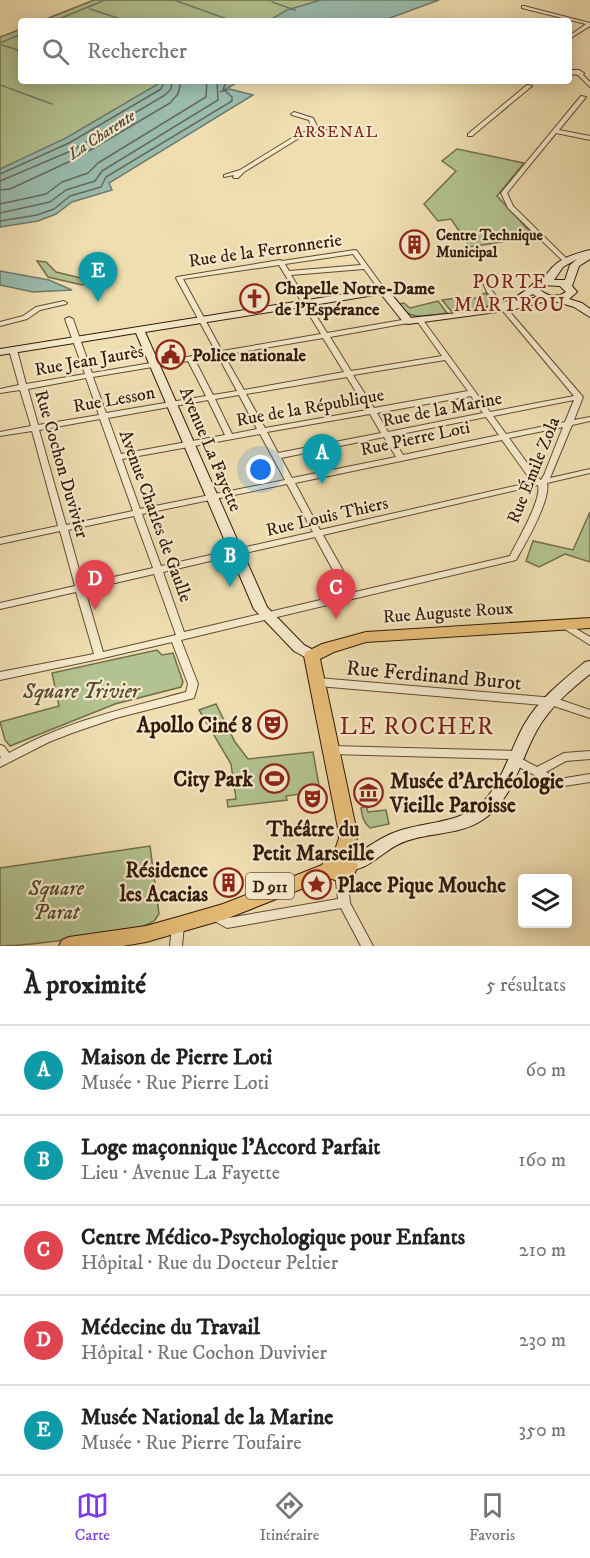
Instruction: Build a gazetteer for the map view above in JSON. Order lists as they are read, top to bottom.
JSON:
{
  "streets": {
    "main road": [
      "Rue Jean Jaurès",
      "Avenue La Fayette",
      "Rue Auguste Roux",
      "D 911"
    ],
    "street": [
      "Rue de la Ferronnerie",
      "Rue Lesson",
      "Rue de la République",
      "Rue de la Marine",
      "Rue Pierre Loti",
      "Rue Cochon Duvivier",
      "Rue Émile Zola",
      "Avenue Charles de Gaulle",
      "Rue Louis Thiers",
      "Rue Ferdinand Burot"
    ]
  },
  "crossings": [
    ["Rue Jean Jaurès", "Avenue La Fayette"],
    ["Rue Jean Jaurès", "Rue Cochon Duvivier"],
    ["Rue Jean Jaurès", "Avenue Charles de Gaulle"],
    ["Rue Lesson", "Avenue La Fayette"],
    ["Rue Lesson", "Rue Cochon Duvivier"],
    ["Rue Lesson", "Avenue Charles de Gaulle"],
    ["Rue de la République", "Avenue La Fayette"],
    ["Rue de la République", "Avenue Charles de Gaulle"],
    ["Rue de la Marine", "Rue Émile Zola"],
    ["Rue Pierre Loti", "Avenue La Fayette"],
    ["Rue Pierre Loti", "Rue Cochon Duvivier"],
    ["Rue Pierre Loti", "Rue Émile Zola"],
    ["Rue Pierre Loti", "Avenue Charles de Gaulle"],
    ["Avenue La Fayette", "Rue Louis Thiers"],
    ["Rue Cochon Duvivier", "Rue Louis Thiers"],
    ["Rue Émile Zola", "Rue Louis Thiers"],
    ["Avenue Charles de Gaulle", "Rue Louis Thiers"],
    ["Rue Ferdinand Burot", "D 911"]
  ],
  "districts": ["ARSENAL", "PORTE MARTROU", "LE ROCHER"],
  "water": ["La Charente"],
  "parks": ["Square Trivier", "Square Parat"],
  "places": {
    "building": ["Centre Technique Municipal", "Résidence les Acacias"],
    "church": ["Chapelle Notre-Dame de l’Espérance"],
    "public building": ["Police nationale"],
    "theatre": ["Apollo Ciné 8", "Théâtre du Petit Marseille"],
    "sports": ["City Park"],
    "museum": ["Musée d'Archéologie Vieille Paroisse"],
    "place": ["Place Pique Mouche"]
  },
  "page": {
    "search": "Rechercher",
    "pins": [
      "E",
      "A",
      "B",
      "D",
      "C"
    ],
    "heading": ["À proximité", "5 résultats"],
    "list": [
      {
        "mark": "A",
        "name": "Maison de Pierre Loti",
        "note": "Musée · Rue Pierre Loti",
        "value": "60 m"
      },
      {
        "mark": "B",
        "name": "Loge maçonnique l'Accord Parfait",
        "note": "Lieu · Avenue La Fayette",
        "value": "160 m"
      },
      {
        "mark": "C",
        "name": "Centre Médico-Psychologique pour Enfants",
        "note": "Hôpital · Rue du Docteur Peltier",
        "value": "210 m"
      },
      {
        "mark": "D",
        "name": "Médecine du Travail",
        "note": "Hôpital · Rue Cochon Duvivier",
        "value": "230 m"
      },
      {
        "mark": "E",
        "name": "Musée National de la Marine",
        "note": "Musée · Rue Pierre Toufaire",
        "value": "350 m"
      }
    ],
    "nav": ["Carte", "Itinéraire", "Favoris"]
  }
}
